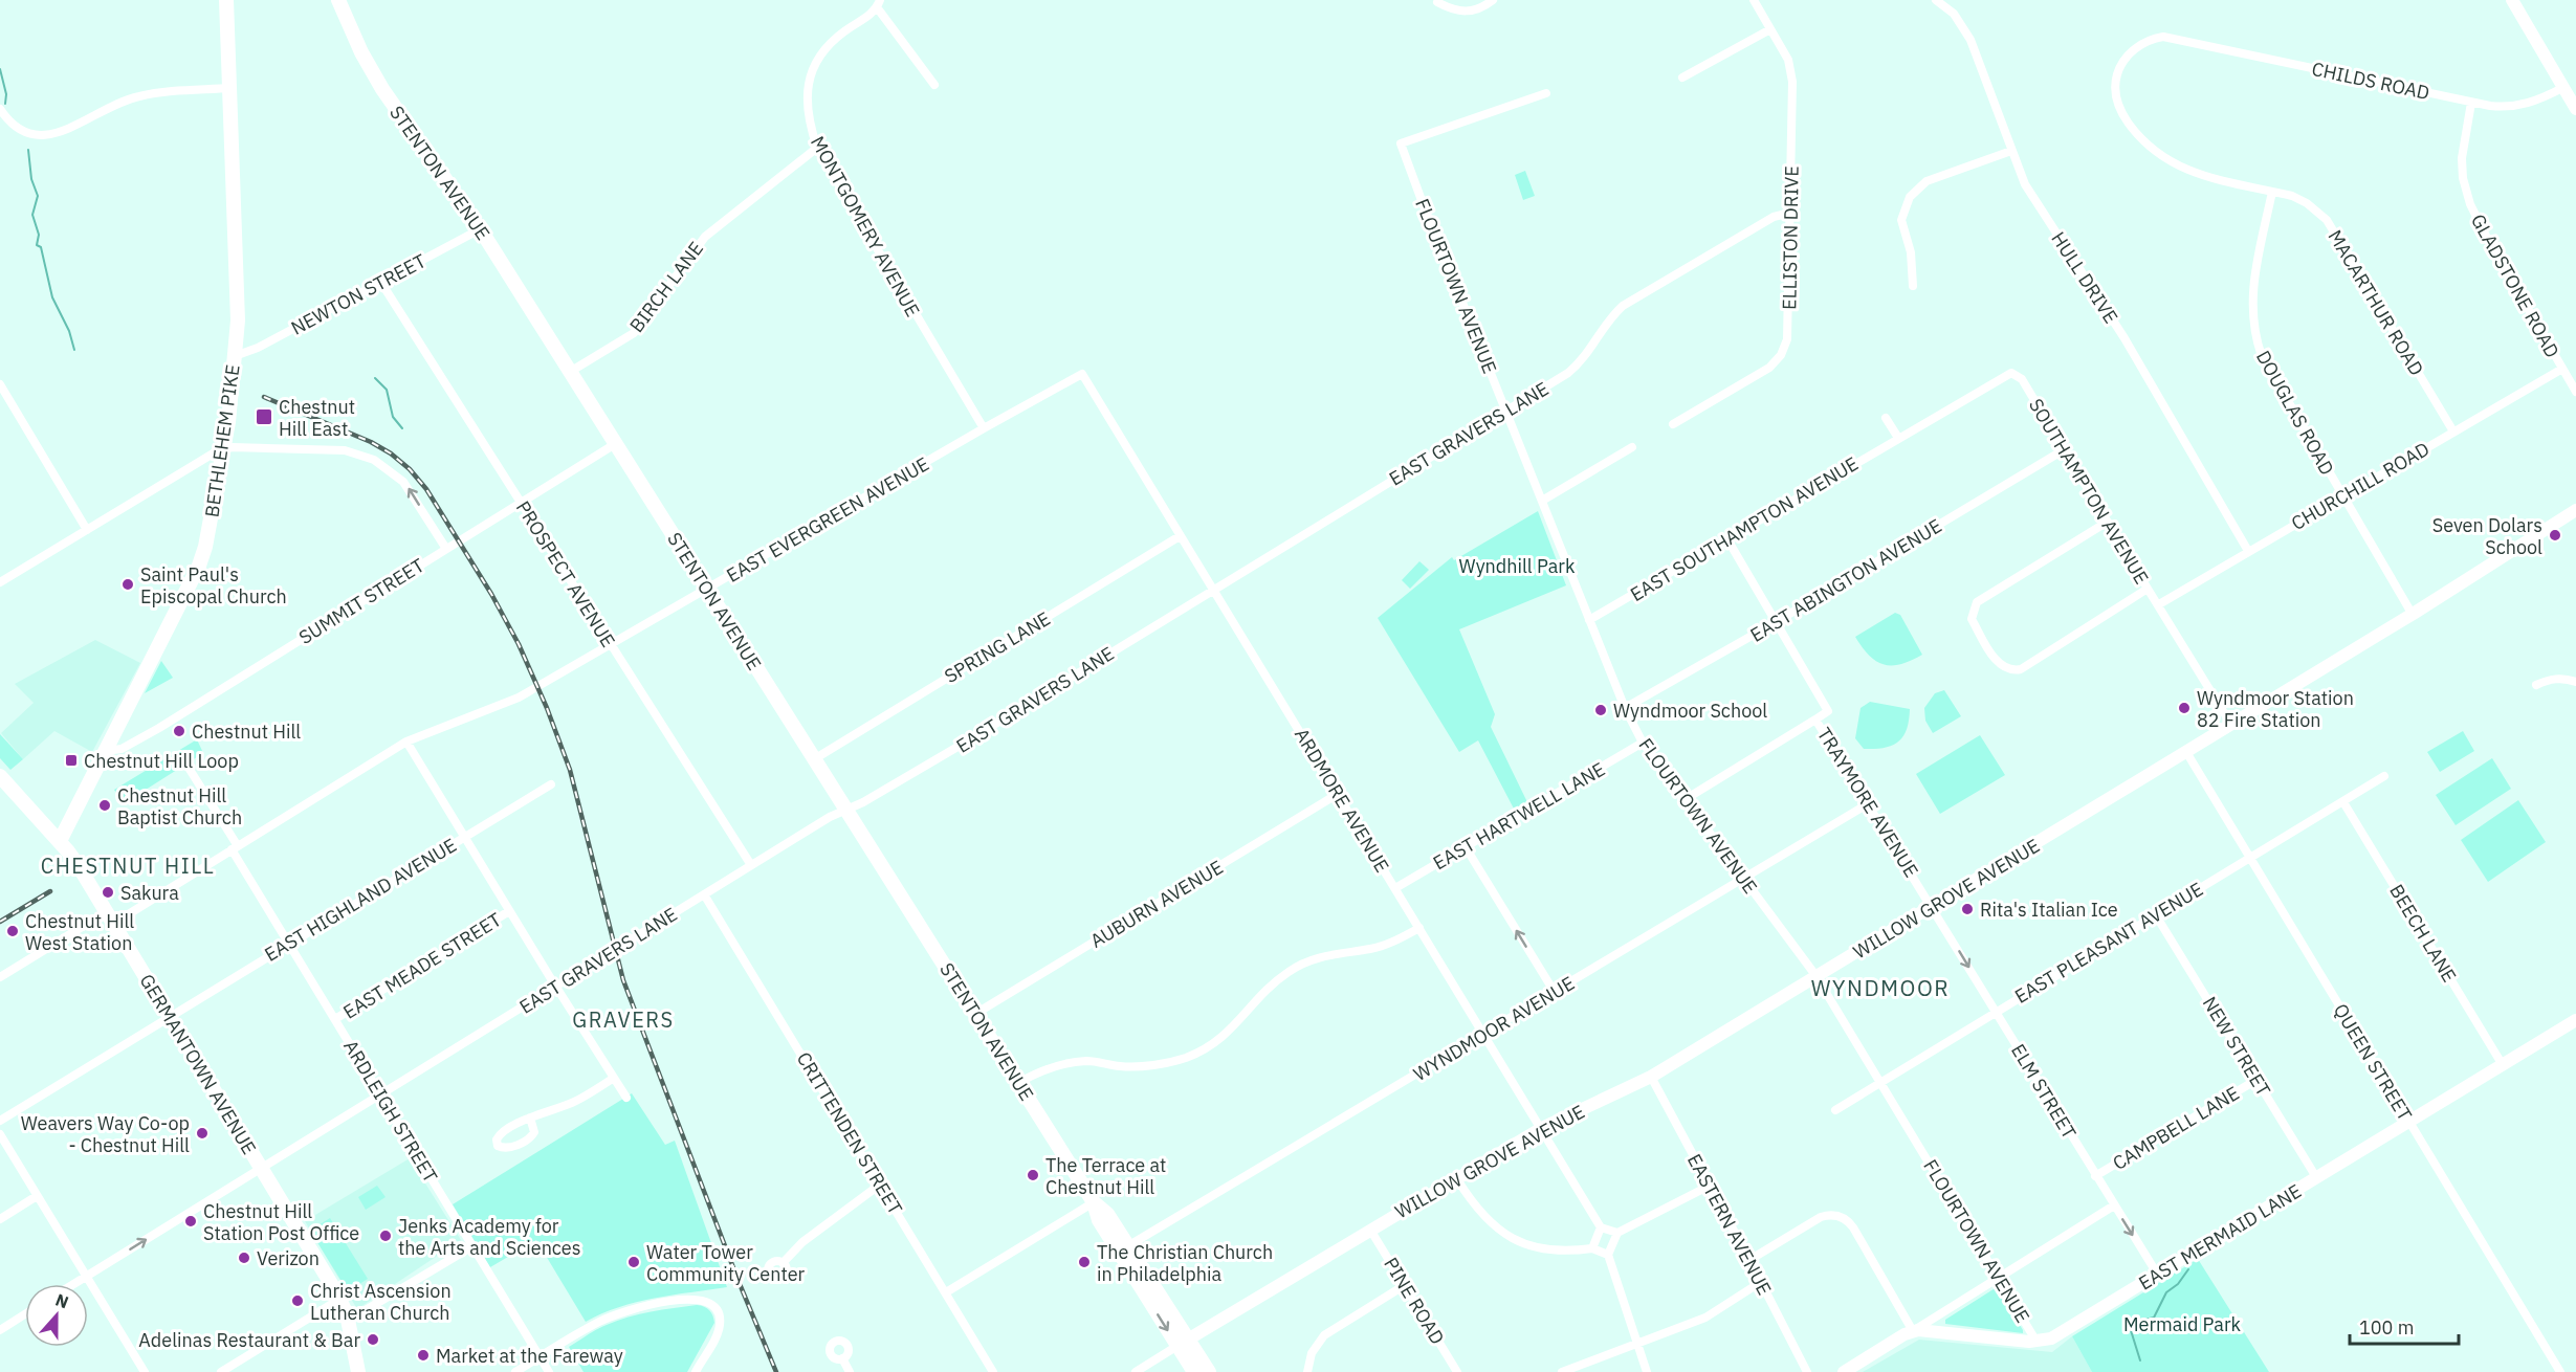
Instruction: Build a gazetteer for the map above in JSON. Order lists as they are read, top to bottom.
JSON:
{
  "streets": {
    "main road": ["STENTON AVENUE", "BETHLEHEM PIKE", "GERMANTOWN AVENUE"],
    "street": [
      "CHILDS ROAD",
      "MONTGOMERY AVENUE",
      "ELLISTON DRIVE",
      "HULL DRIVE",
      "FLOURTOWN AVENUE",
      "GLADSTONE ROAD",
      "BIRCH LANE",
      "NEWTON STREET",
      "MACARTHUR ROAD",
      "DOUGLAS ROAD",
      "EAST GRAVERS LANE",
      "CHURCHILL ROAD",
      "SOUTHAMPTON AVENUE",
      "EAST EVERGREEN AVENUE",
      "EAST SOUTHAMPTON AVENUE",
      "PROSPECT AVENUE",
      "EAST ABINGTON AVENUE",
      "SUMMIT STREET",
      "SPRING LANE",
      "ARDMORE AVENUE",
      "TRAYMORE AVENUE",
      "EAST HARTWELL LANE",
      "WILLOW GROVE AVENUE",
      "EAST HIGHLAND AVENUE",
      "AUBURN AVENUE",
      "BEECH LANE",
      "EAST PLEASANT AVENUE",
      "EAST MEADE STREET",
      "WYNDMOOR AVENUE",
      "NEW STREET",
      "QUEEN STREET",
      "ELM STREET",
      "ARDLEIGH STREET",
      "CAMPBELL LANE",
      "CRITTENDEN STREET",
      "EASTERN AVENUE",
      "EAST MERMAID LANE",
      "PINE ROAD"
    ]
  },
  "crossings": [
    ["CHILDS ROAD", "GLADSTONE ROAD"],
    ["CHILDS ROAD", "MACARTHUR ROAD"],
    ["STENTON AVENUE", "BIRCH LANE"],
    ["STENTON AVENUE", "NEWTON STREET"],
    ["STENTON AVENUE", "EAST GRAVERS LANE"],
    ["STENTON AVENUE", "EAST EVERGREEN AVENUE"],
    ["STENTON AVENUE", "SUMMIT STREET"],
    ["STENTON AVENUE", "SPRING LANE"],
    ["STENTON AVENUE", "WILLOW GROVE AVENUE"],
    ["STENTON AVENUE", "AUBURN AVENUE"],
    ["STENTON AVENUE", "WYNDMOOR AVENUE"],
    ["MONTGOMERY AVENUE", "BIRCH LANE"],
    ["MONTGOMERY AVENUE", "EAST EVERGREEN AVENUE"],
    ["ELLISTON DRIVE", "EAST GRAVERS LANE"],
    ["HULL DRIVE", "CHURCHILL ROAD"],
    ["FLOURTOWN AVENUE", "EAST GRAVERS LANE"],
    ["FLOURTOWN AVENUE", "EAST SOUTHAMPTON AVENUE"],
    ["FLOURTOWN AVENUE", "EAST ABINGTON AVENUE"],
    ["FLOURTOWN AVENUE", "EAST HARTWELL LANE"],
    ["FLOURTOWN AVENUE", "WILLOW GROVE AVENUE"],
    ["FLOURTOWN AVENUE", "EAST PLEASANT AVENUE"],
    ["FLOURTOWN AVENUE", "WYNDMOOR AVENUE"],
    ["FLOURTOWN AVENUE", "EAST MERMAID LANE"],
    ["GLADSTONE ROAD", "CHURCHILL ROAD"],
    ["NEWTON STREET", "BETHLEHEM PIKE"],
    ["NEWTON STREET", "PROSPECT AVENUE"],
    ["MACARTHUR ROAD", "DOUGLAS ROAD"],
    ["MACARTHUR ROAD", "CHURCHILL ROAD"],
    ["DOUGLAS ROAD", "CHURCHILL ROAD"],
    ["DOUGLAS ROAD", "WILLOW GROVE AVENUE"],
    ["EAST GRAVERS LANE", "PROSPECT AVENUE"],
    ["EAST GRAVERS LANE", "ARDMORE AVENUE"],
    ["EAST GRAVERS LANE", "GERMANTOWN AVENUE"],
    ["EAST GRAVERS LANE", "ARDLEIGH STREET"],
    ["EAST GRAVERS LANE", "CRITTENDEN STREET"],
    ["BETHLEHEM PIKE", "SUMMIT STREET"],
    ["BETHLEHEM PIKE", "GERMANTOWN AVENUE"],
    ["CHURCHILL ROAD", "SOUTHAMPTON AVENUE"],
    ["SOUTHAMPTON AVENUE", "EAST SOUTHAMPTON AVENUE"],
    ["SOUTHAMPTON AVENUE", "EAST ABINGTON AVENUE"],
    ["SOUTHAMPTON AVENUE", "WILLOW GROVE AVENUE"],
    ["EAST EVERGREEN AVENUE", "PROSPECT AVENUE"],
    ["EAST EVERGREEN AVENUE", "ARDMORE AVENUE"],
    ["EAST EVERGREEN AVENUE", "GERMANTOWN AVENUE"],
    ["EAST EVERGREEN AVENUE", "ARDLEIGH STREET"],
    ["EAST SOUTHAMPTON AVENUE", "TRAYMORE AVENUE"],
    ["PROSPECT AVENUE", "SUMMIT STREET"],
    ["EAST ABINGTON AVENUE", "TRAYMORE AVENUE"],
    ["SPRING LANE", "ARDMORE AVENUE"],
    ["ARDMORE AVENUE", "EAST HARTWELL LANE"],
    ["ARDMORE AVENUE", "WILLOW GROVE AVENUE"],
    ["ARDMORE AVENUE", "AUBURN AVENUE"],
    ["ARDMORE AVENUE", "WYNDMOOR AVENUE"],
    ["TRAYMORE AVENUE", "WILLOW GROVE AVENUE"],
    ["TRAYMORE AVENUE", "WYNDMOOR AVENUE"],
    ["TRAYMORE AVENUE", "ELM STREET"],
    ["WILLOW GROVE AVENUE", "QUEEN STREET"],
    ["WILLOW GROVE AVENUE", "ELM STREET"],
    ["WILLOW GROVE AVENUE", "EASTERN AVENUE"],
    ["WILLOW GROVE AVENUE", "PINE ROAD"],
    ["EAST HIGHLAND AVENUE", "GERMANTOWN AVENUE"],
    ["EAST HIGHLAND AVENUE", "ARDLEIGH STREET"],
    ["BEECH LANE", "EAST PLEASANT AVENUE"],
    ["BEECH LANE", "EAST MERMAID LANE"],
    ["EAST PLEASANT AVENUE", "NEW STREET"],
    ["EAST PLEASANT AVENUE", "QUEEN STREET"],
    ["EAST PLEASANT AVENUE", "ELM STREET"],
    ["EAST MEADE STREET", "ARDLEIGH STREET"],
    ["NEW STREET", "CAMPBELL LANE"],
    ["NEW STREET", "EAST MERMAID LANE"],
    ["QUEEN STREET", "EAST MERMAID LANE"],
    ["ELM STREET", "CAMPBELL LANE"],
    ["ELM STREET", "EAST MERMAID LANE"]
  ],
  "one_way": ["ELM STREET"],
  "districts": ["CHESTNUT HILL", "WYNDMOOR", "GRAVERS"],
  "parks": ["Wyndhill Park", "Mermaid Park"],
  "places": {
    "transit": ["Chestnut Hill East", "Chestnut Hill Loop"],
    "other": [
      "Seven Dolars School",
      "Saint Paul's Episcopal Church",
      "Wyndmoor Station 82 Fire Station",
      "Wyndmoor School",
      "Chestnut Hill",
      "Chestnut Hill Baptist Church",
      "Sakura",
      "Rita's Italian Ice",
      "Chestnut Hill West Station",
      "Weavers Way Co‑op - Chestnut Hill",
      "The Terrace at Chestnut Hill",
      "Chestnut Hill Station Post Office",
      "Jenks Academy for the Arts and Sciences",
      "Verizon",
      "Water Tower Community Center",
      "The Christian Church in Philadelphia",
      "Christ Ascension Lutheran Church",
      "Adelinas Restaurant & Bar",
      "Market at the Fareway"
    ]
  },
  "scale_bar": "100 m",
  "north": "top"
}
